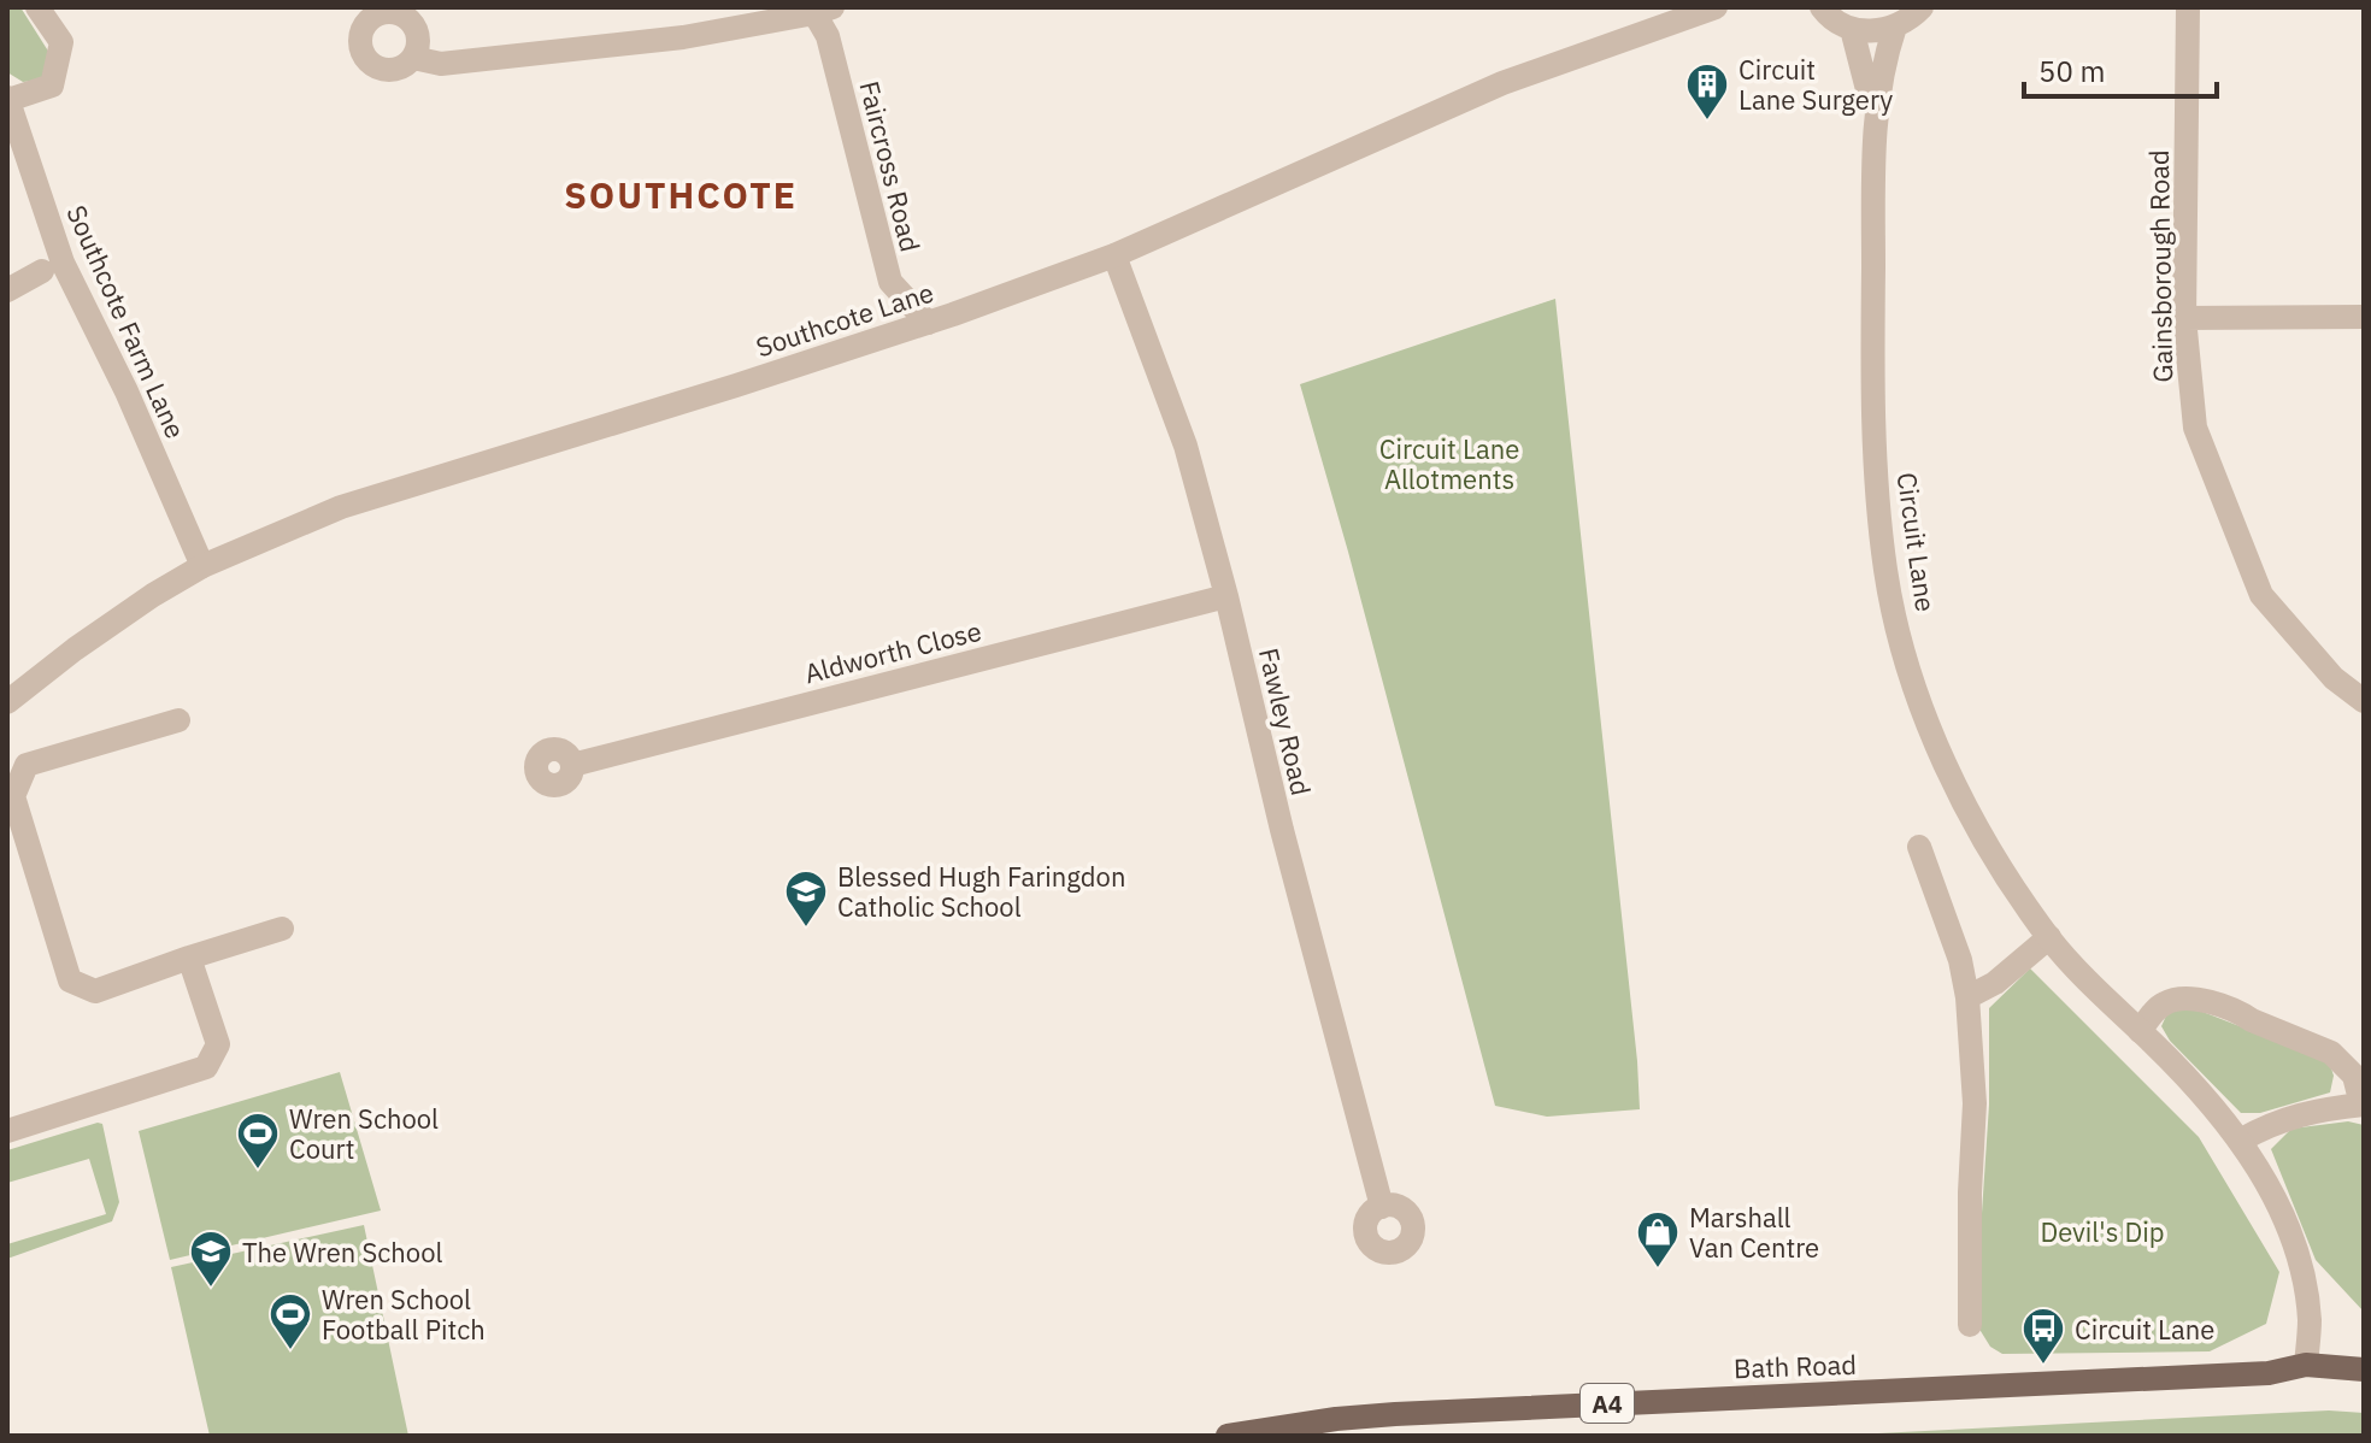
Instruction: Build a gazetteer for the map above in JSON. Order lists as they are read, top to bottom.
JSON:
{
  "streets": {
    "main road": ["Bath Road", "A4"],
    "street": [
      "Faircross Road",
      "Gainsborough Road",
      "Southcote Lane",
      "Southcote Farm Lane",
      "Circuit Lane",
      "Aldworth Close",
      "Fawley Road"
    ]
  },
  "crossings": [
    ["Faircross Road", "Southcote Lane"],
    ["Southcote Lane", "Southcote Farm Lane"],
    ["Southcote Lane", "Fawley Road"],
    ["Circuit Lane", "Bath Road"],
    ["Aldworth Close", "Fawley Road"]
  ],
  "districts": ["SOUTHCOTE"],
  "parks": ["Circuit Lane Allotments", "Devil's Dip"],
  "places": {
    "building": ["Circuit Lane Surgery"],
    "school or university": ["Blessed Hugh Faringdon Catholic School", "The Wren School"],
    "sports": ["Wren School Court", "Wren School Football Pitch"],
    "shop": ["Marshall Van Centre"],
    "bus stop": ["Circuit Lane"]
  },
  "scale_bar": "50 m"
}
